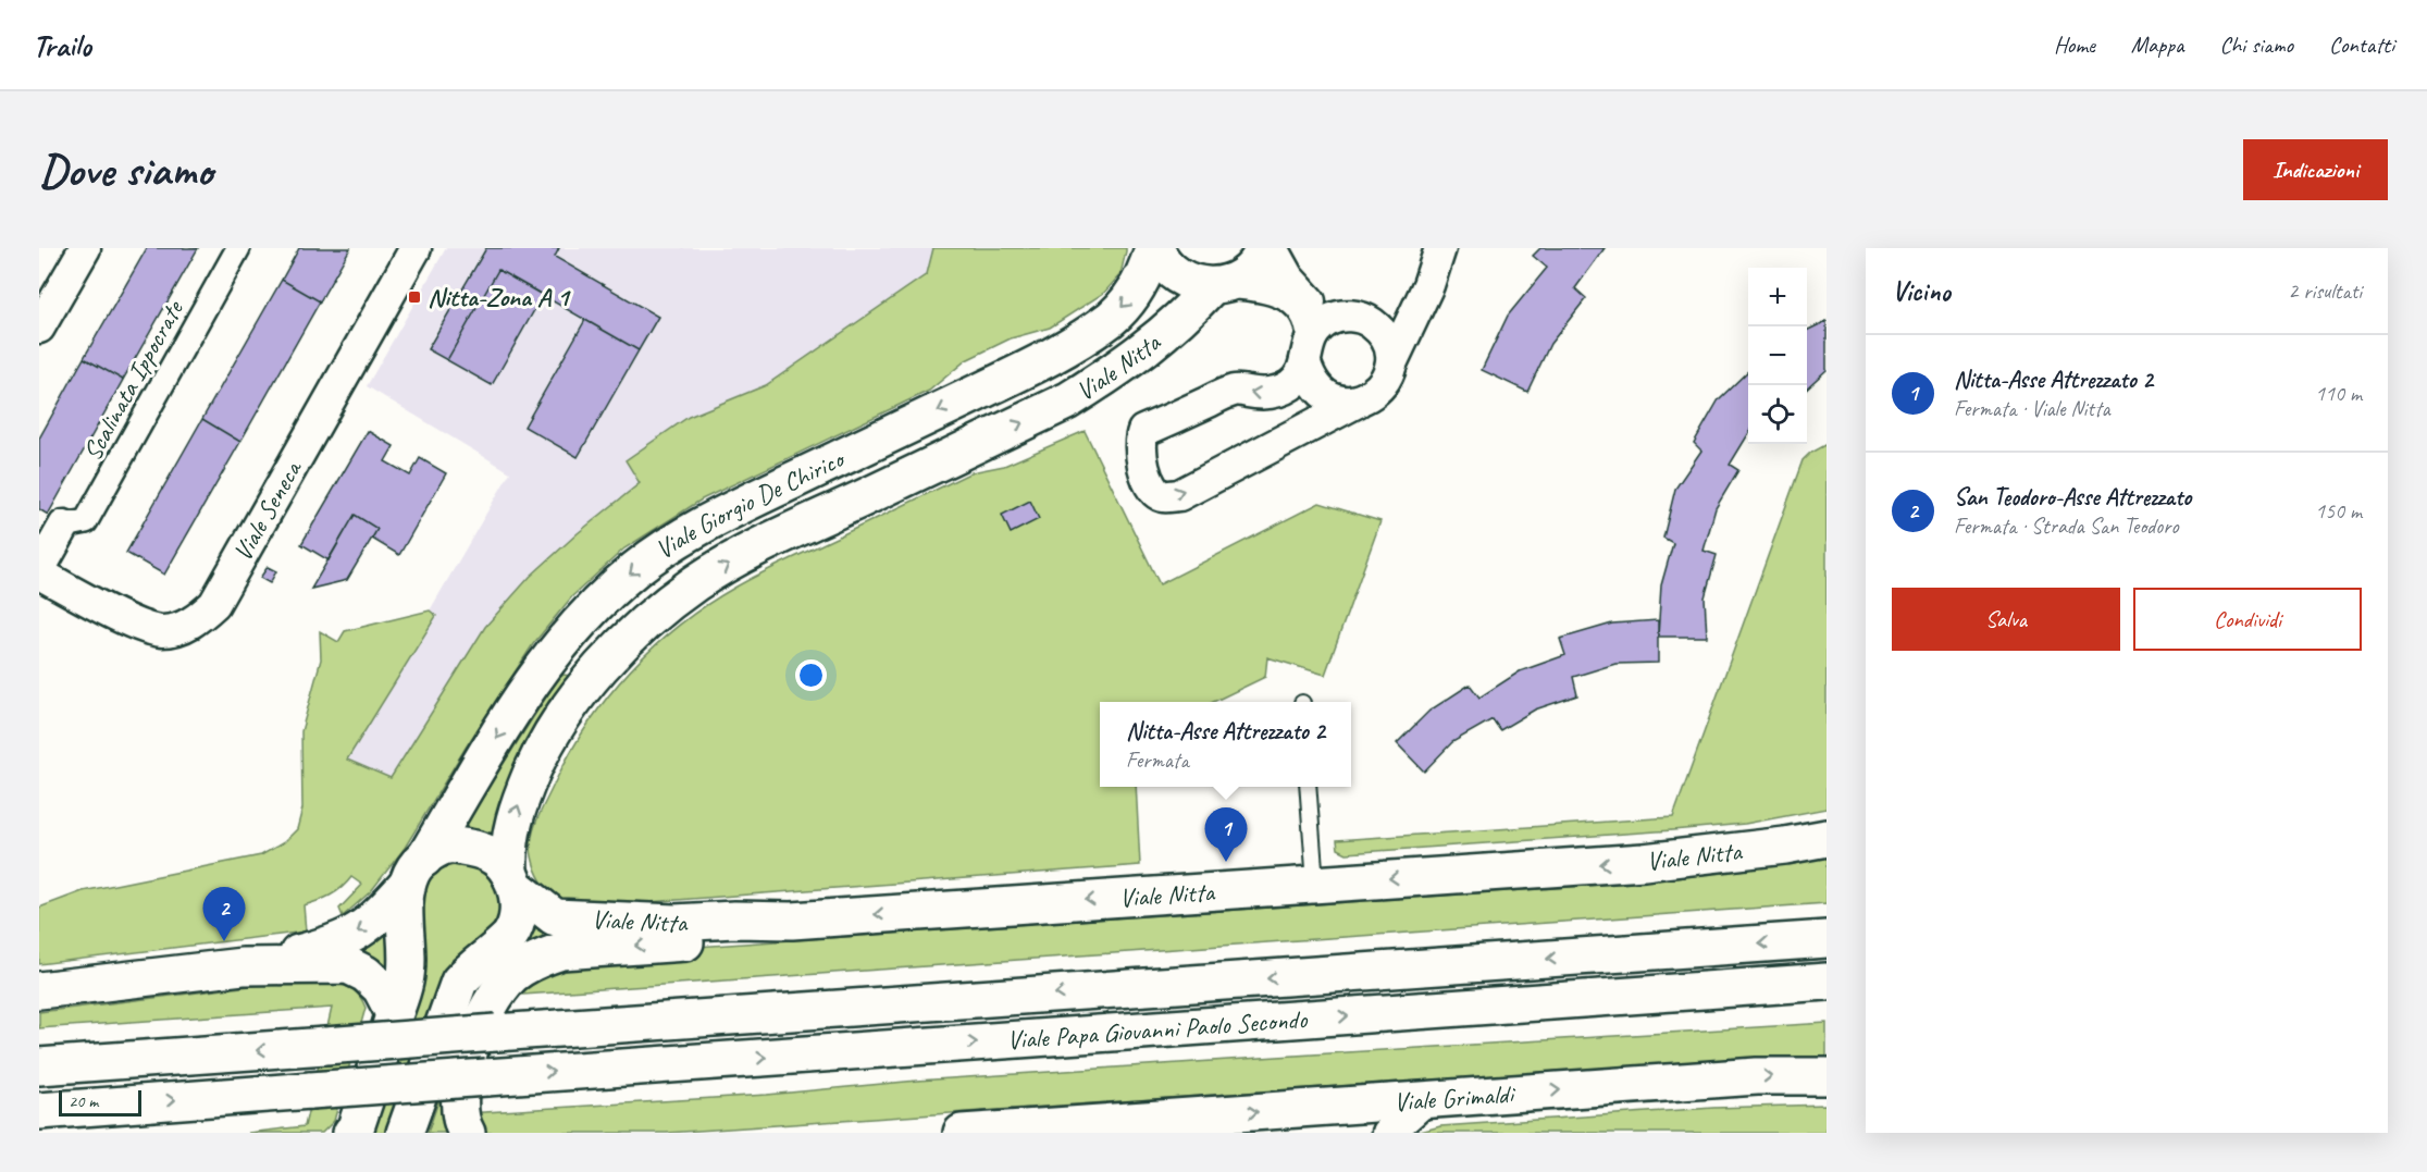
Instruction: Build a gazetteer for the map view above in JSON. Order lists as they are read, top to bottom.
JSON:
{
  "streets": {
    "main road": [
      "Viale Nitta",
      "Viale Giorgio De Chirico",
      "Viale Papa Giovanni Paolo Secondo",
      "Viale Grimaldi"
    ],
    "street": ["Scalinata Ippocrate", "Viale Seneca"]
  },
  "one_way": ["Viale Giorgio De Chirico", "Viale Grimaldi"],
  "places": {
    "transit": ["Nitta-Zona A 1"]
  },
  "scale_bar": "20 m",
  "page": {
    "header": "Trailo",
    "nav": [
      "Home",
      "Mappa",
      "Chi siamo",
      "Contatti"
    ],
    "buttons": [
      "Indicazioni",
      ["Salva", "Condividi"]
    ],
    "title": "Dove siamo",
    "heading": ["Vicino", "2 risultati"],
    "map_buttons": ["+", "−"],
    "list": [
      {
        "mark": "1",
        "name": "Nitta-Asse Attrezzato 2",
        "note": "Fermata · Viale Nitta",
        "value": "110 m"
      },
      {
        "mark": "2",
        "name": "San Teodoro-Asse Attrezzato",
        "note": "Fermata · Strada San Teodoro",
        "value": "150 m"
      }
    ],
    "popup": ["Nitta-Asse Attrezzato 2", "Fermata"],
    "pins": ["1", "2"],
    "scale": "20 m"
  }
}
